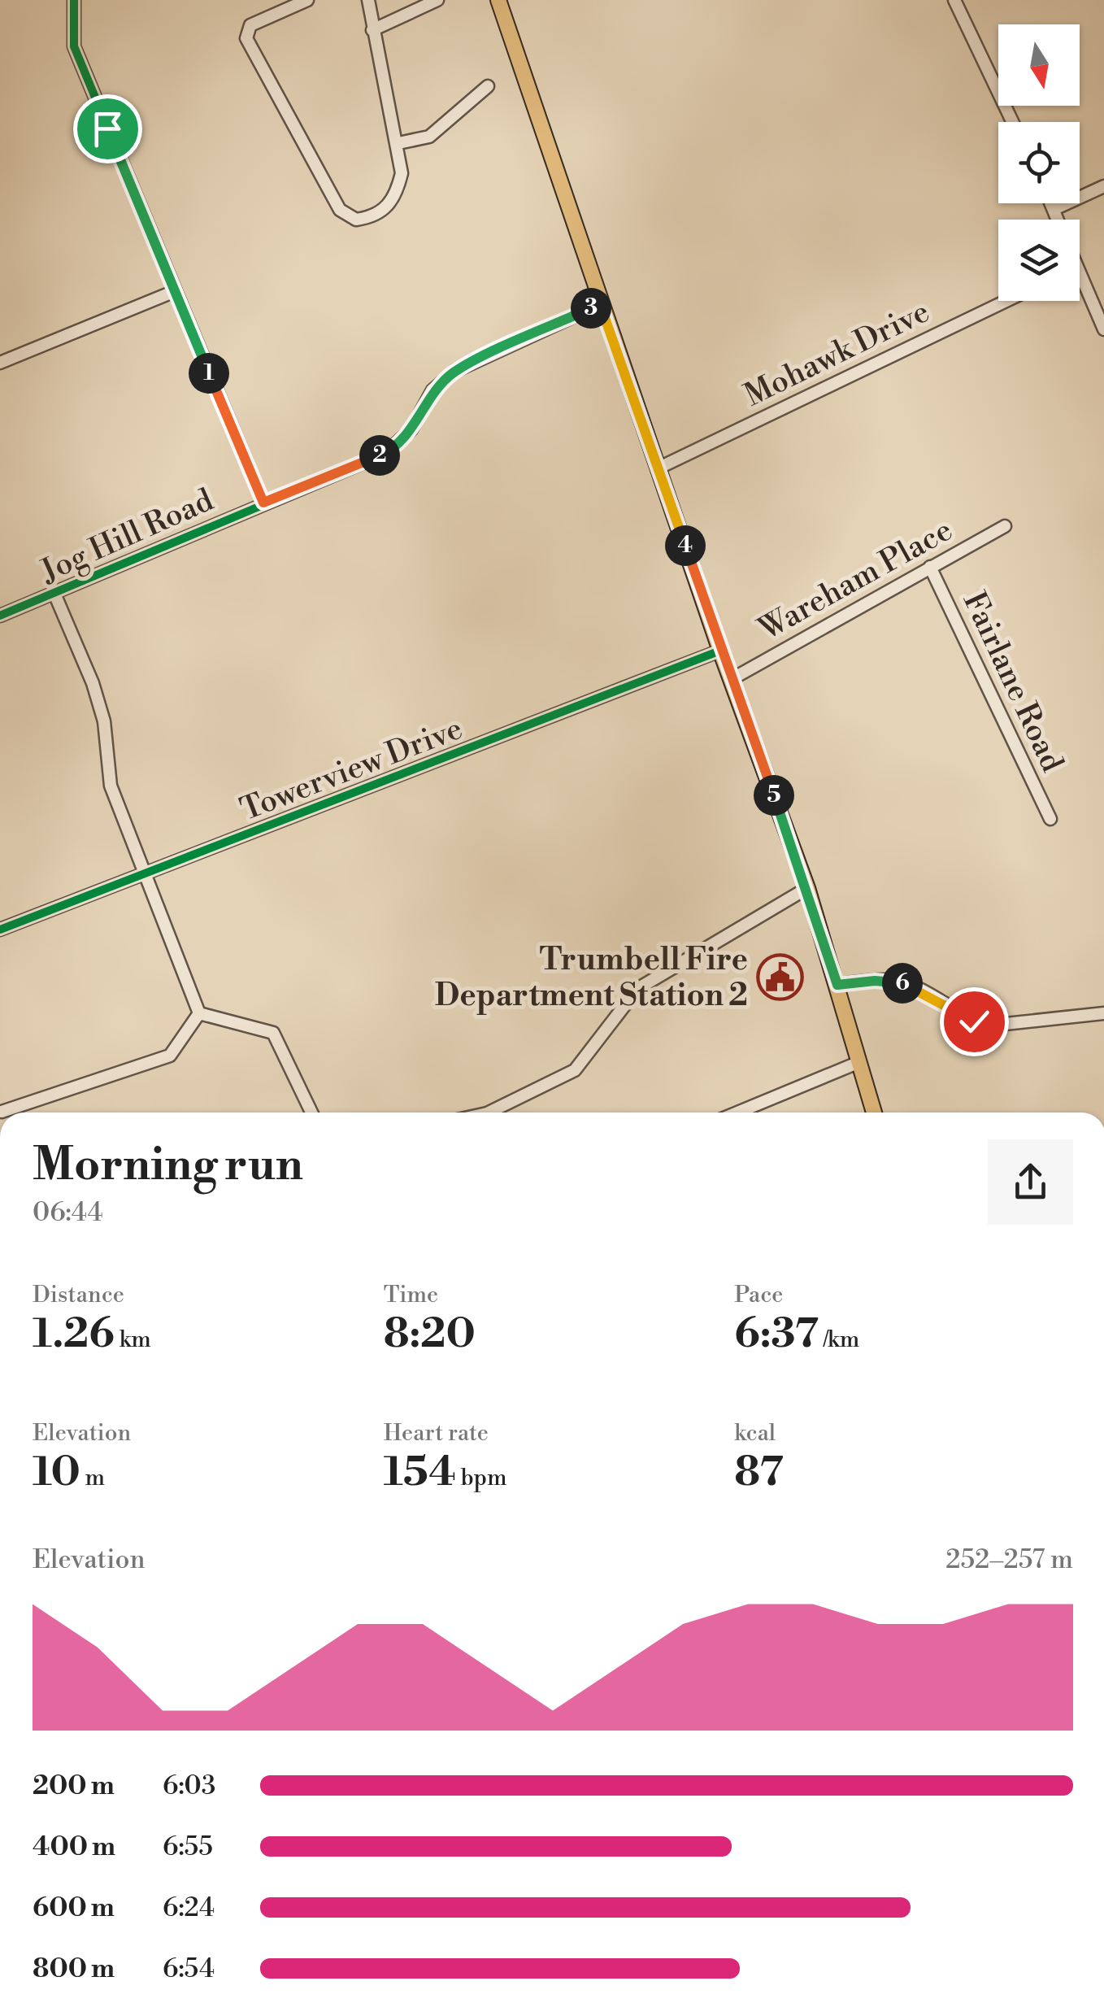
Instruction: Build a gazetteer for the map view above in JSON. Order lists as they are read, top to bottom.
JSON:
{
  "streets": {
    "street": [
      "Mohawk Drive",
      "Jog Hill Road",
      "Wareham Place",
      "Fairlane Road",
      "Towerview Drive"
    ]
  },
  "crossings": [
    ["Wareham Place", "Fairlane Road"]
  ],
  "places": {
    "public building": ["Trumbell Fire Department Station 2"]
  },
  "north": "bottom",
  "page": {
    "pins": [
      "3",
      "1",
      "2",
      "4",
      "5",
      "6"
    ],
    "heading": ["Morning run", "06:44"],
    "stats": [
      ["Distance", "1.26 km"],
      ["Time", "8:20"],
      ["Pace", "6:37 /km"],
      ["Elevation", "10 m"],
      ["Heart rate", "154 bpm"],
      ["kcal", "87"]
    ],
    "chart": ["Elevation", "252–257 m"],
    "list": [
      {
        "name": "200 m",
        "note": "6:03"
      },
      {
        "name": "400 m",
        "note": "6:55"
      },
      {
        "name": "600 m",
        "note": "6:24"
      },
      {
        "name": "800 m",
        "note": "6:54"
      }
    ]
  }
}
